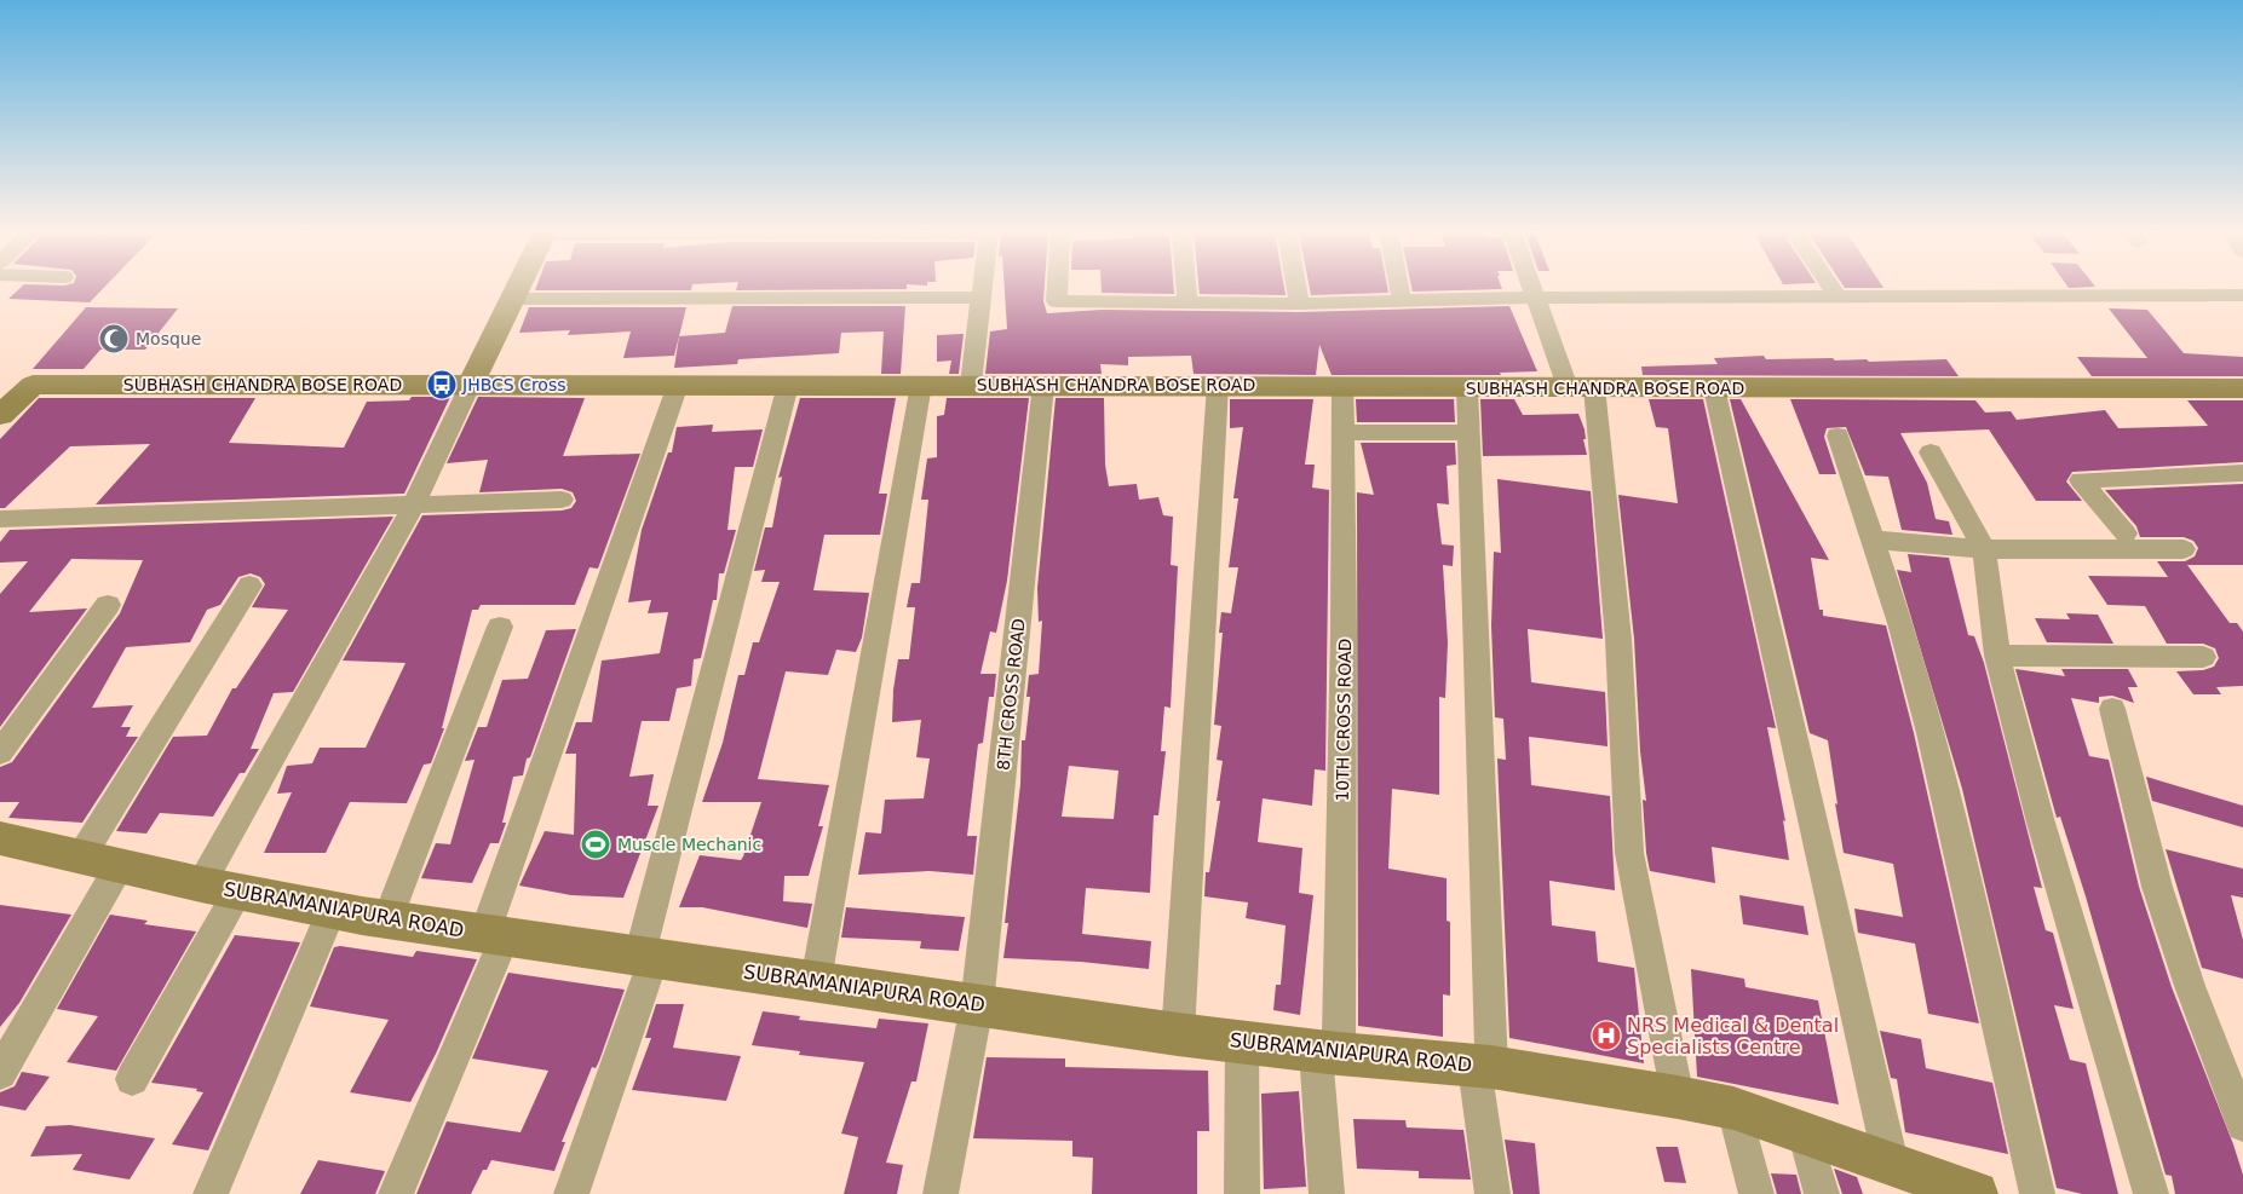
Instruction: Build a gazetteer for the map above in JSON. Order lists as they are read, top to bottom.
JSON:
{
  "streets": {
    "street": [
      "SUBHASH CHANDRA BOSE ROAD",
      "8TH CROSS ROAD",
      "10TH CROSS ROAD",
      "SUBRAMANIAPURA ROAD"
    ]
  },
  "crossings": [
    ["SUBHASH CHANDRA BOSE ROAD", "8TH CROSS ROAD"],
    ["SUBHASH CHANDRA BOSE ROAD", "10TH CROSS ROAD"],
    ["8TH CROSS ROAD", "SUBRAMANIAPURA ROAD"],
    ["10TH CROSS ROAD", "SUBRAMANIAPURA ROAD"]
  ],
  "places": {
    "mosque": ["Mosque"],
    "bus stop": ["JHBCS Cross"],
    "sports": ["Muscle Mechanic"],
    "hospital": ["NRS Medical & Dental Specialists Centre"]
  }
}
